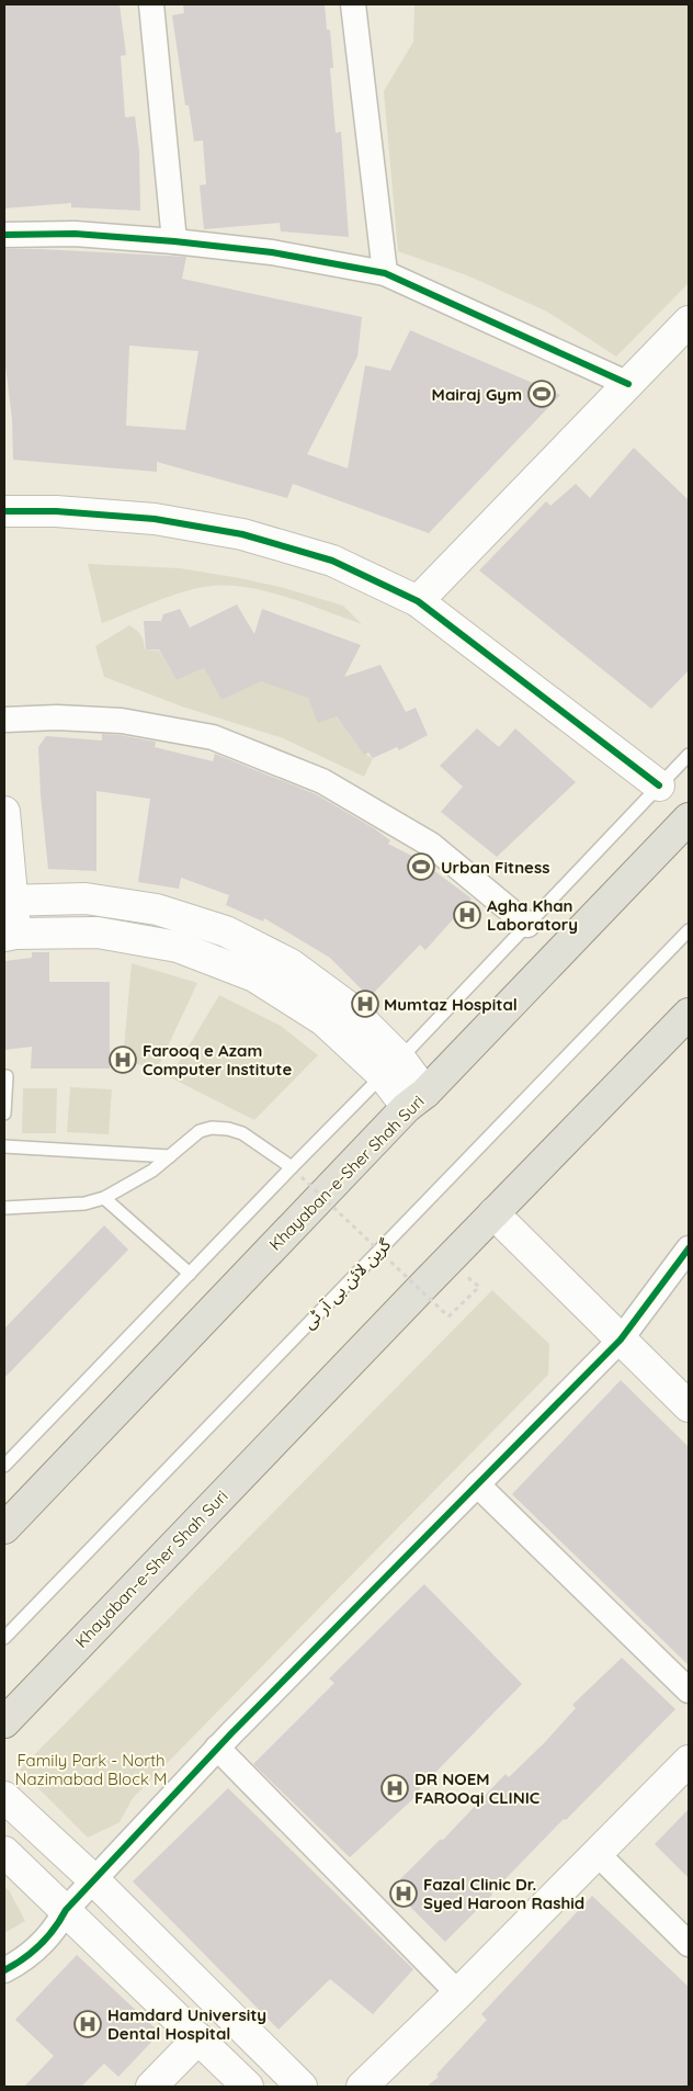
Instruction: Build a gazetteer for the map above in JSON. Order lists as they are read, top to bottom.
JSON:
{
  "streets": {
    "main road": ["Khayaban-e-Sher Shah Suri"],
    "lane": ["گرین لائن بی آر ٹی"]
  },
  "parks": ["Family Park - North Nazimabad Block M"],
  "places": {
    "sports": ["Mairaj Gym", "Urban Fitness"],
    "hospital": [
      "Agha Khan Laboratory",
      "Mumtaz Hospital",
      "Farooq e Azam Computer Institute",
      "DR NOEM FAROOqi CLINIC",
      "Fazal Clinic Dr. Syed Haroon Rashid",
      "Hamdard University Dental Hospital"
    ]
  }
}
